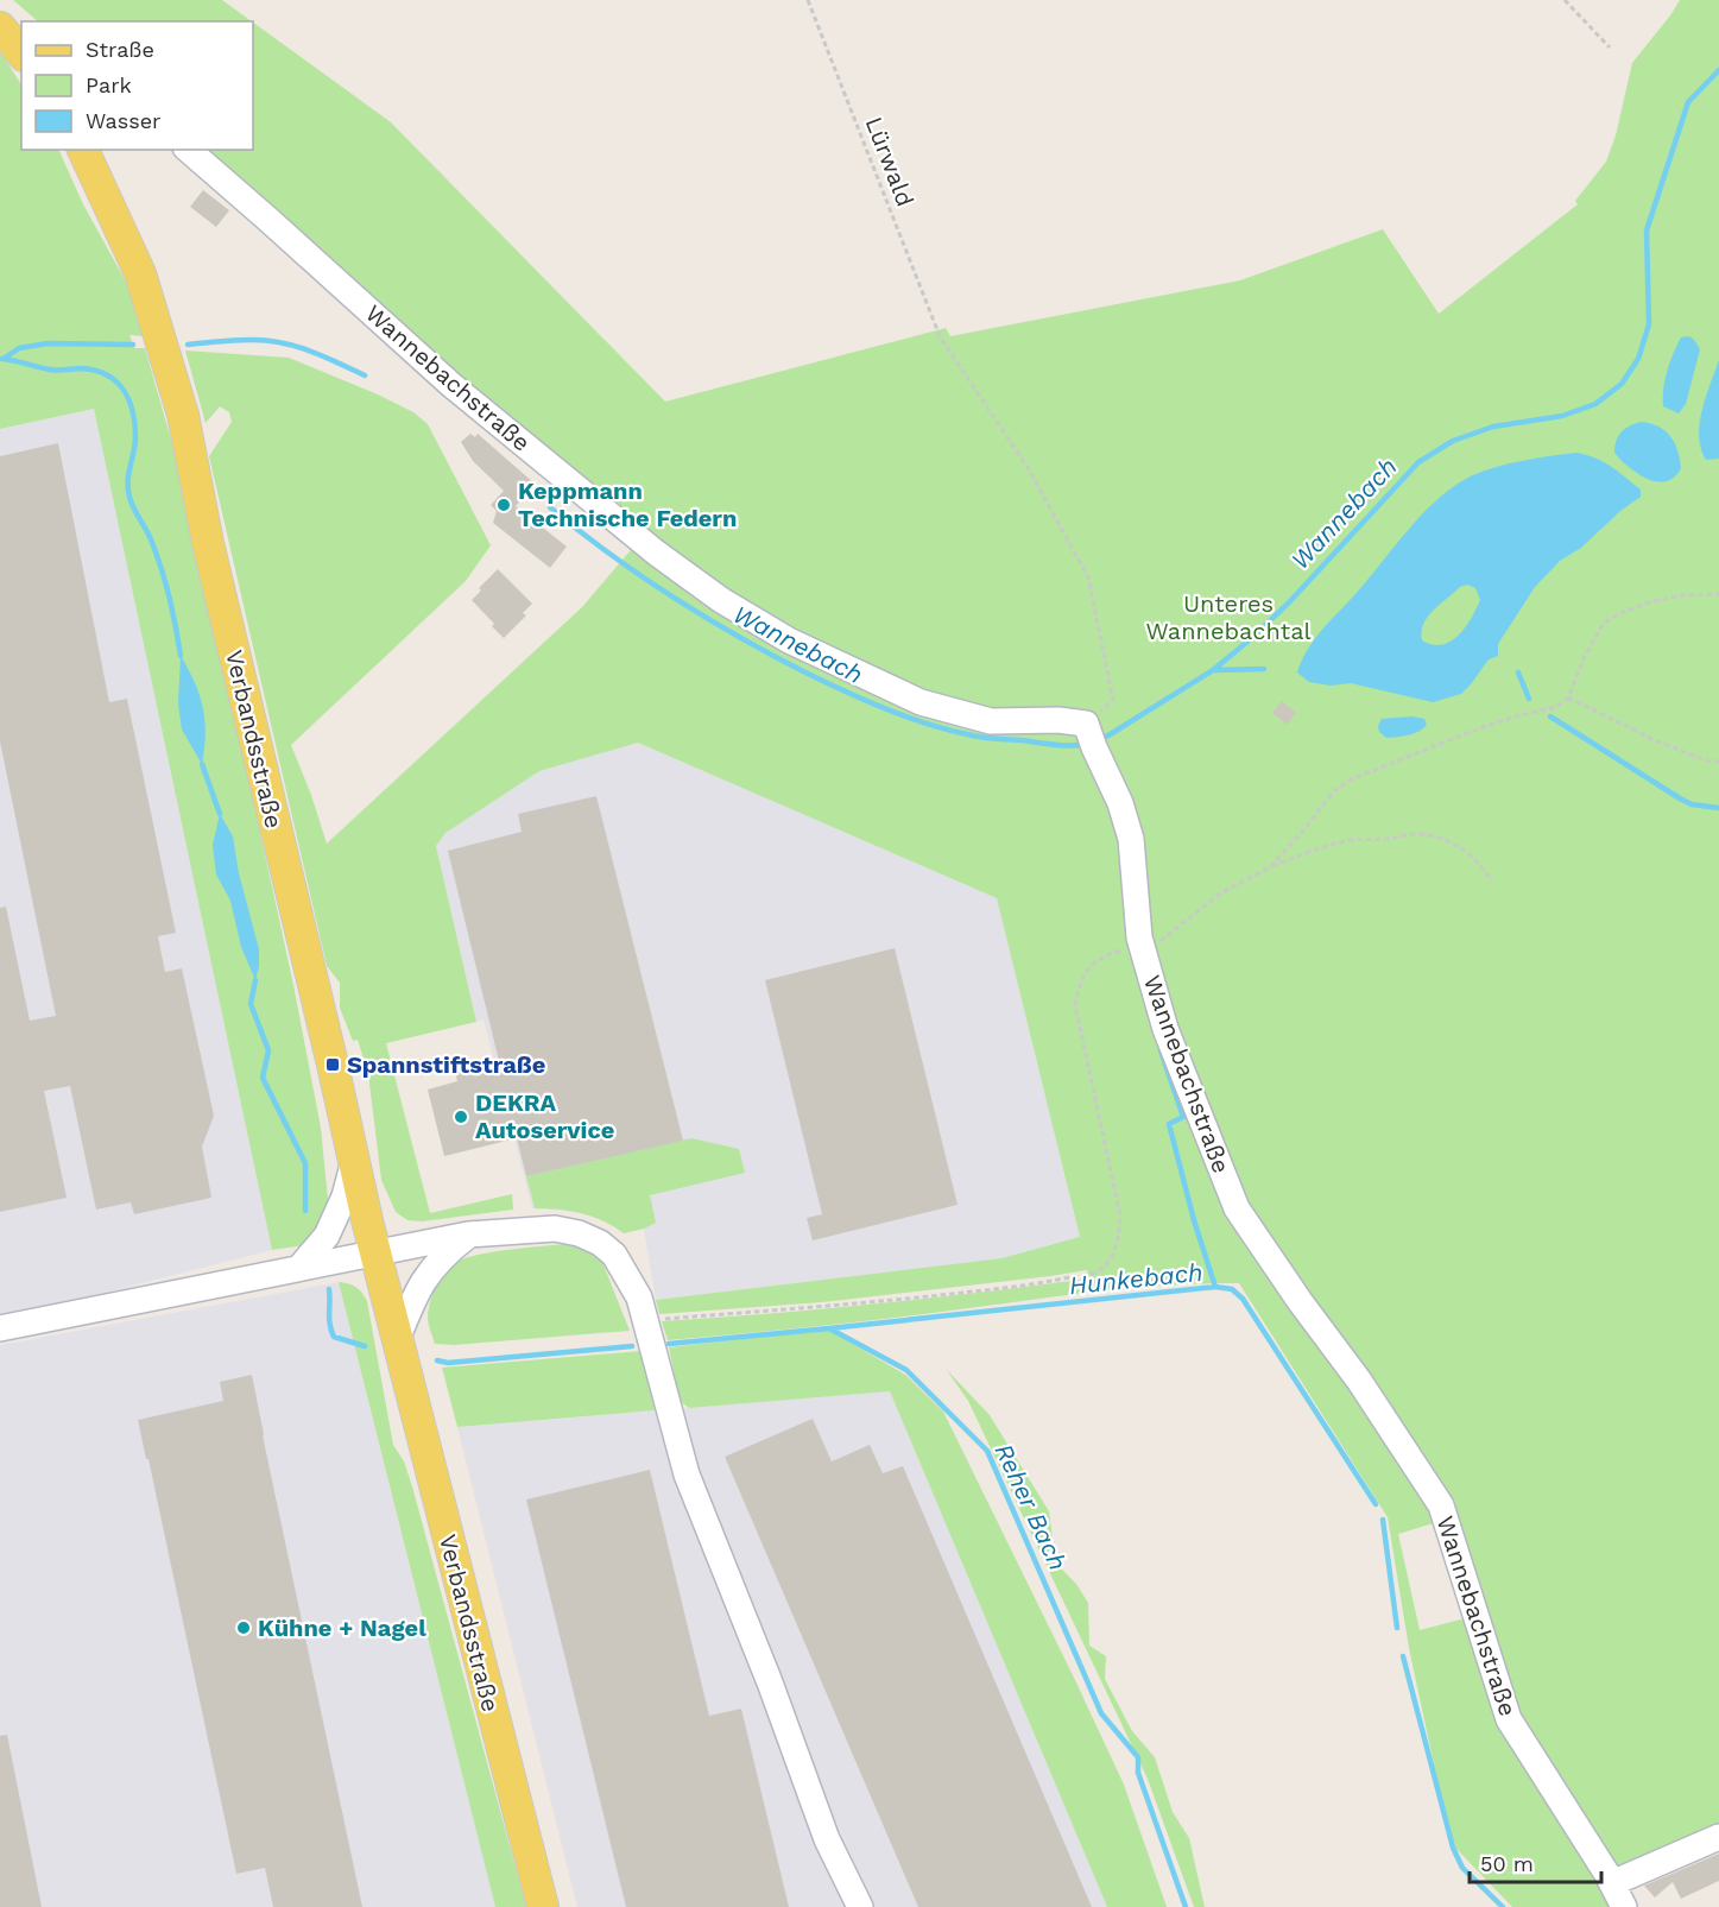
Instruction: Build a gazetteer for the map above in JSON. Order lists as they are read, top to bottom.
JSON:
{
  "streets": {
    "main road": ["Verbandsstraße"],
    "street": ["Wannebachstraße"],
    "path": ["Lürwald"]
  },
  "crossings": [
    ["Lürwald", "Wannebachstraße"]
  ],
  "water": ["Wannebach", "Hunkebach", "Reher Bach"],
  "parks": ["Unteres Wannebachtal"],
  "places": {
    "other": ["Keppmann Technische Federn", "DEKRA Autoservice", "Kühne + Nagel"],
    "transit": ["Spannstiftstraße"]
  },
  "legend": ["Straße", "Park", "Wasser"],
  "scale_bar": "50 m"
}
